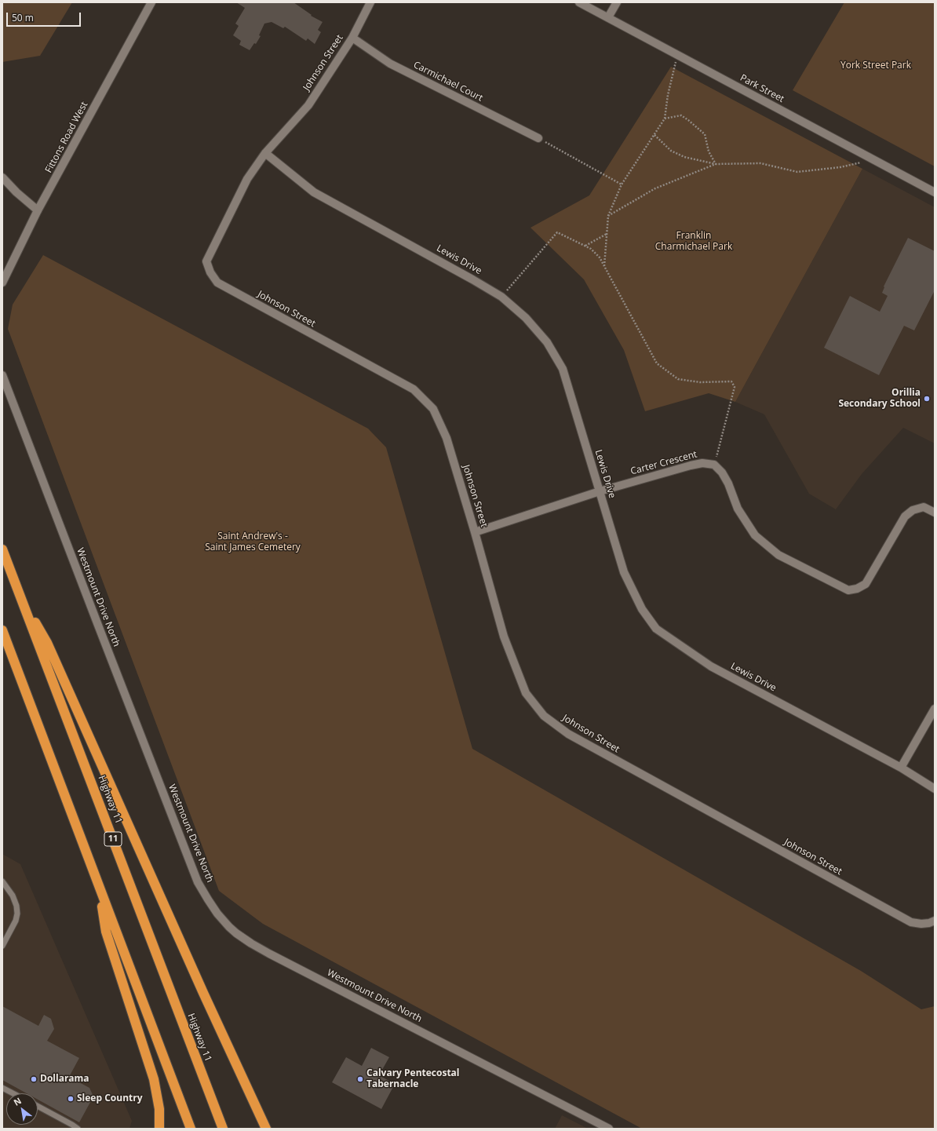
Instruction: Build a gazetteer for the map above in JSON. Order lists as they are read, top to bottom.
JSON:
{
  "streets": {
    "highway": ["Highway 11", "11"],
    "street": [
      "Johnson Street",
      "Carmichael Court",
      "Park Street",
      "Fittons Road West",
      "Lewis Drive",
      "Carter Crescent",
      "Westmount Drive North"
    ]
  },
  "crossings": [
    ["Johnson Street", "Carmichael Court"],
    ["Johnson Street", "Lewis Drive"],
    ["Johnson Street", "Carter Crescent"],
    ["Lewis Drive", "Carter Crescent"]
  ],
  "parks": ["York Street Park", "Franklin Charmichael Park", "Saint Andrew's - Saint James Cemetery"],
  "places": [
    "Orillia Secondary School",
    "Dollarama",
    "Calvary Pentecostal Tabernacle",
    "Sleep Country"
  ],
  "scale_bar": "50 m",
  "north": "top left"
}
